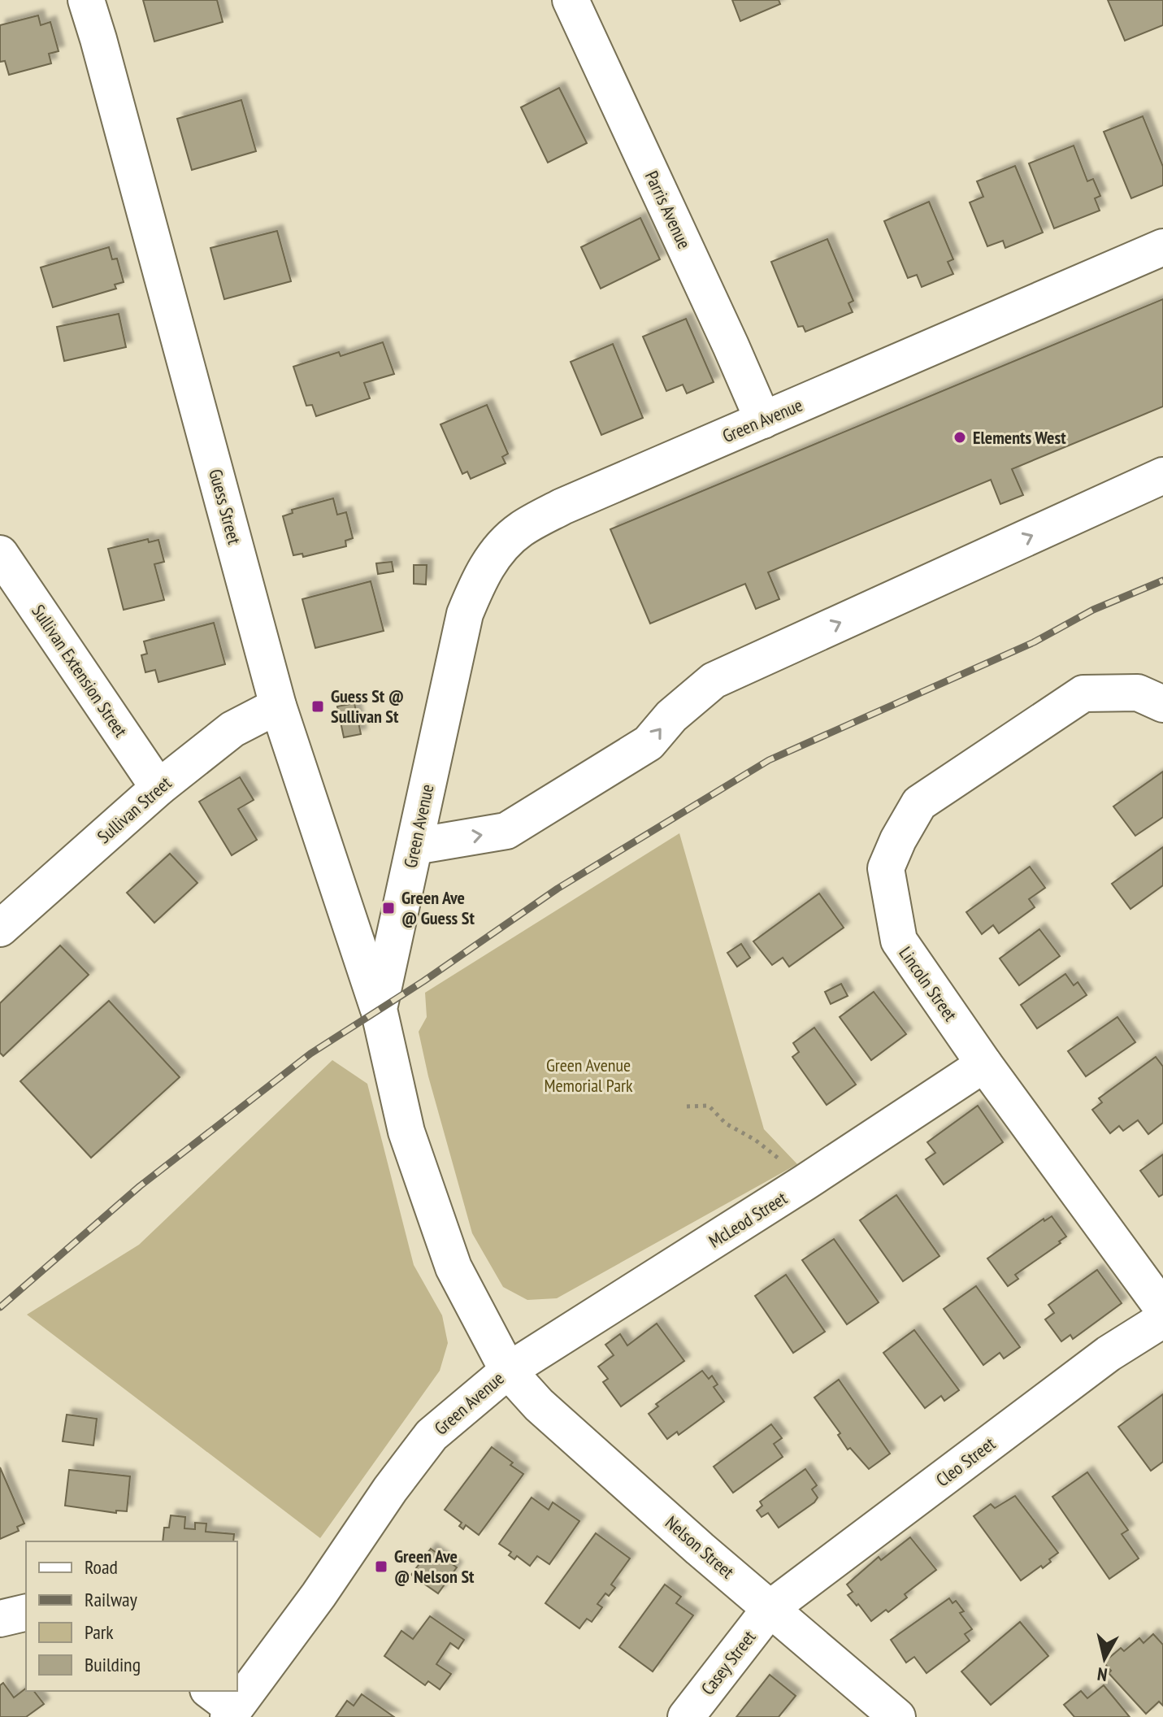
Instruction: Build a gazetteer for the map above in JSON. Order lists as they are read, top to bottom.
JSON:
{
  "streets": {
    "street": [
      "Parris Avenue",
      "Green Avenue",
      "Guess Street",
      "Sullivan Extension Street",
      "Sullivan Street",
      "Lincoln Street",
      "McLeod Street",
      "Cleo Street",
      "Nelson Street",
      "Casey Street"
    ]
  },
  "crossings": [
    ["Parris Avenue", "Green Avenue"],
    ["Green Avenue", "Guess Street"],
    ["Green Avenue", "McLeod Street"],
    ["Green Avenue", "Nelson Street"],
    ["Guess Street", "Sullivan Street"],
    ["Sullivan Extension Street", "Sullivan Street"],
    ["Lincoln Street", "McLeod Street"],
    ["McLeod Street", "Nelson Street"],
    ["Cleo Street", "Nelson Street"],
    ["Cleo Street", "Casey Street"],
    ["Nelson Street", "Casey Street"]
  ],
  "parks": ["Green Avenue Memorial Park"],
  "places": {
    "other": ["Elements West"],
    "transit": ["Guess St @ Sullivan St", "Green Ave @ Guess St", "Green Ave @ Nelson St"]
  },
  "legend": [
    "Road",
    "Railway",
    "Park",
    "Building"
  ],
  "north": "bottom"
}
